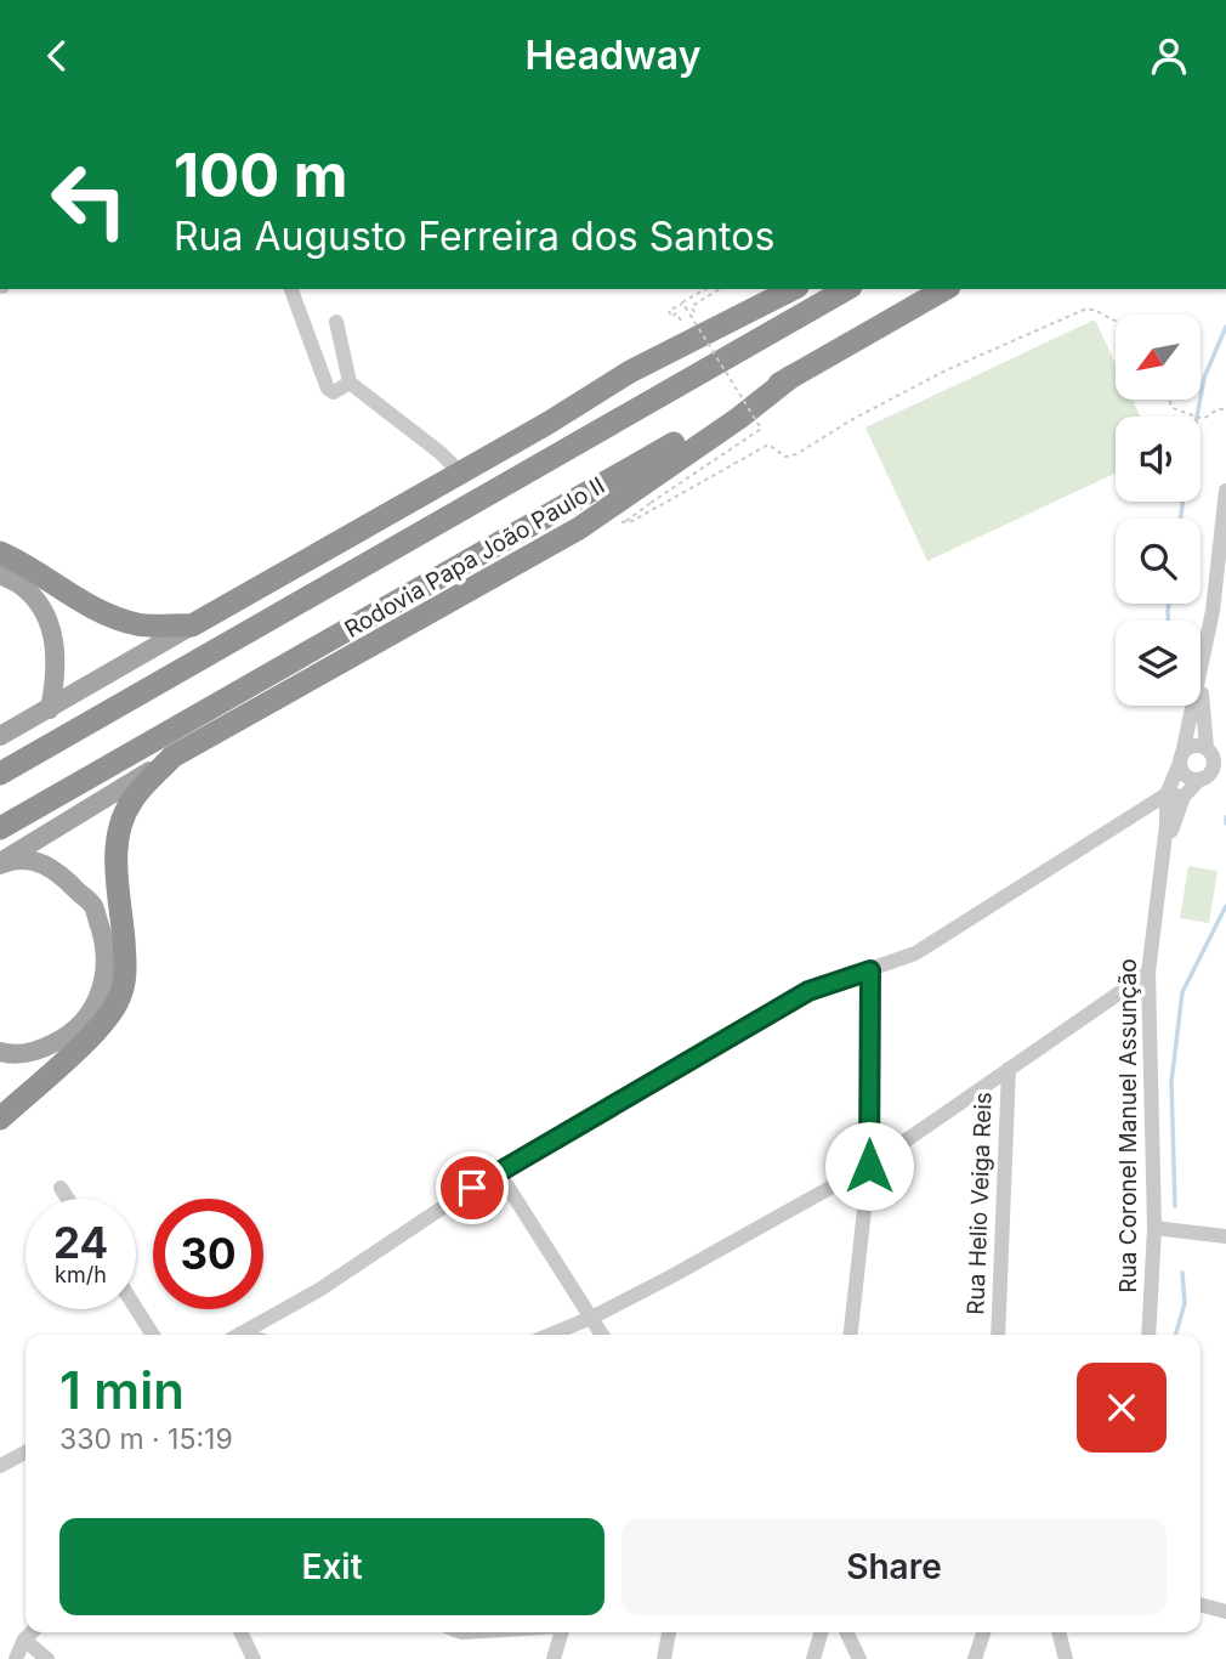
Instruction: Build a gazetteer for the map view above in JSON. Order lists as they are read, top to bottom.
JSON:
{
  "streets": {
    "highway": ["Rodovia Papa João Paulo II"],
    "street": ["Rua Coronel Manuel Assunção", "Rua Helio Veiga Reis"]
  },
  "north": "bottom left",
  "page": {
    "header": "Headway",
    "turn": ["100 m", "Rua Augusto Ferreira dos Santos"],
    "speed": "24 km/h",
    "limit": "30",
    "heading": ["1 min", "330 m · 15:19"],
    "buttons": ["Exit", "Share"]
  }
}
